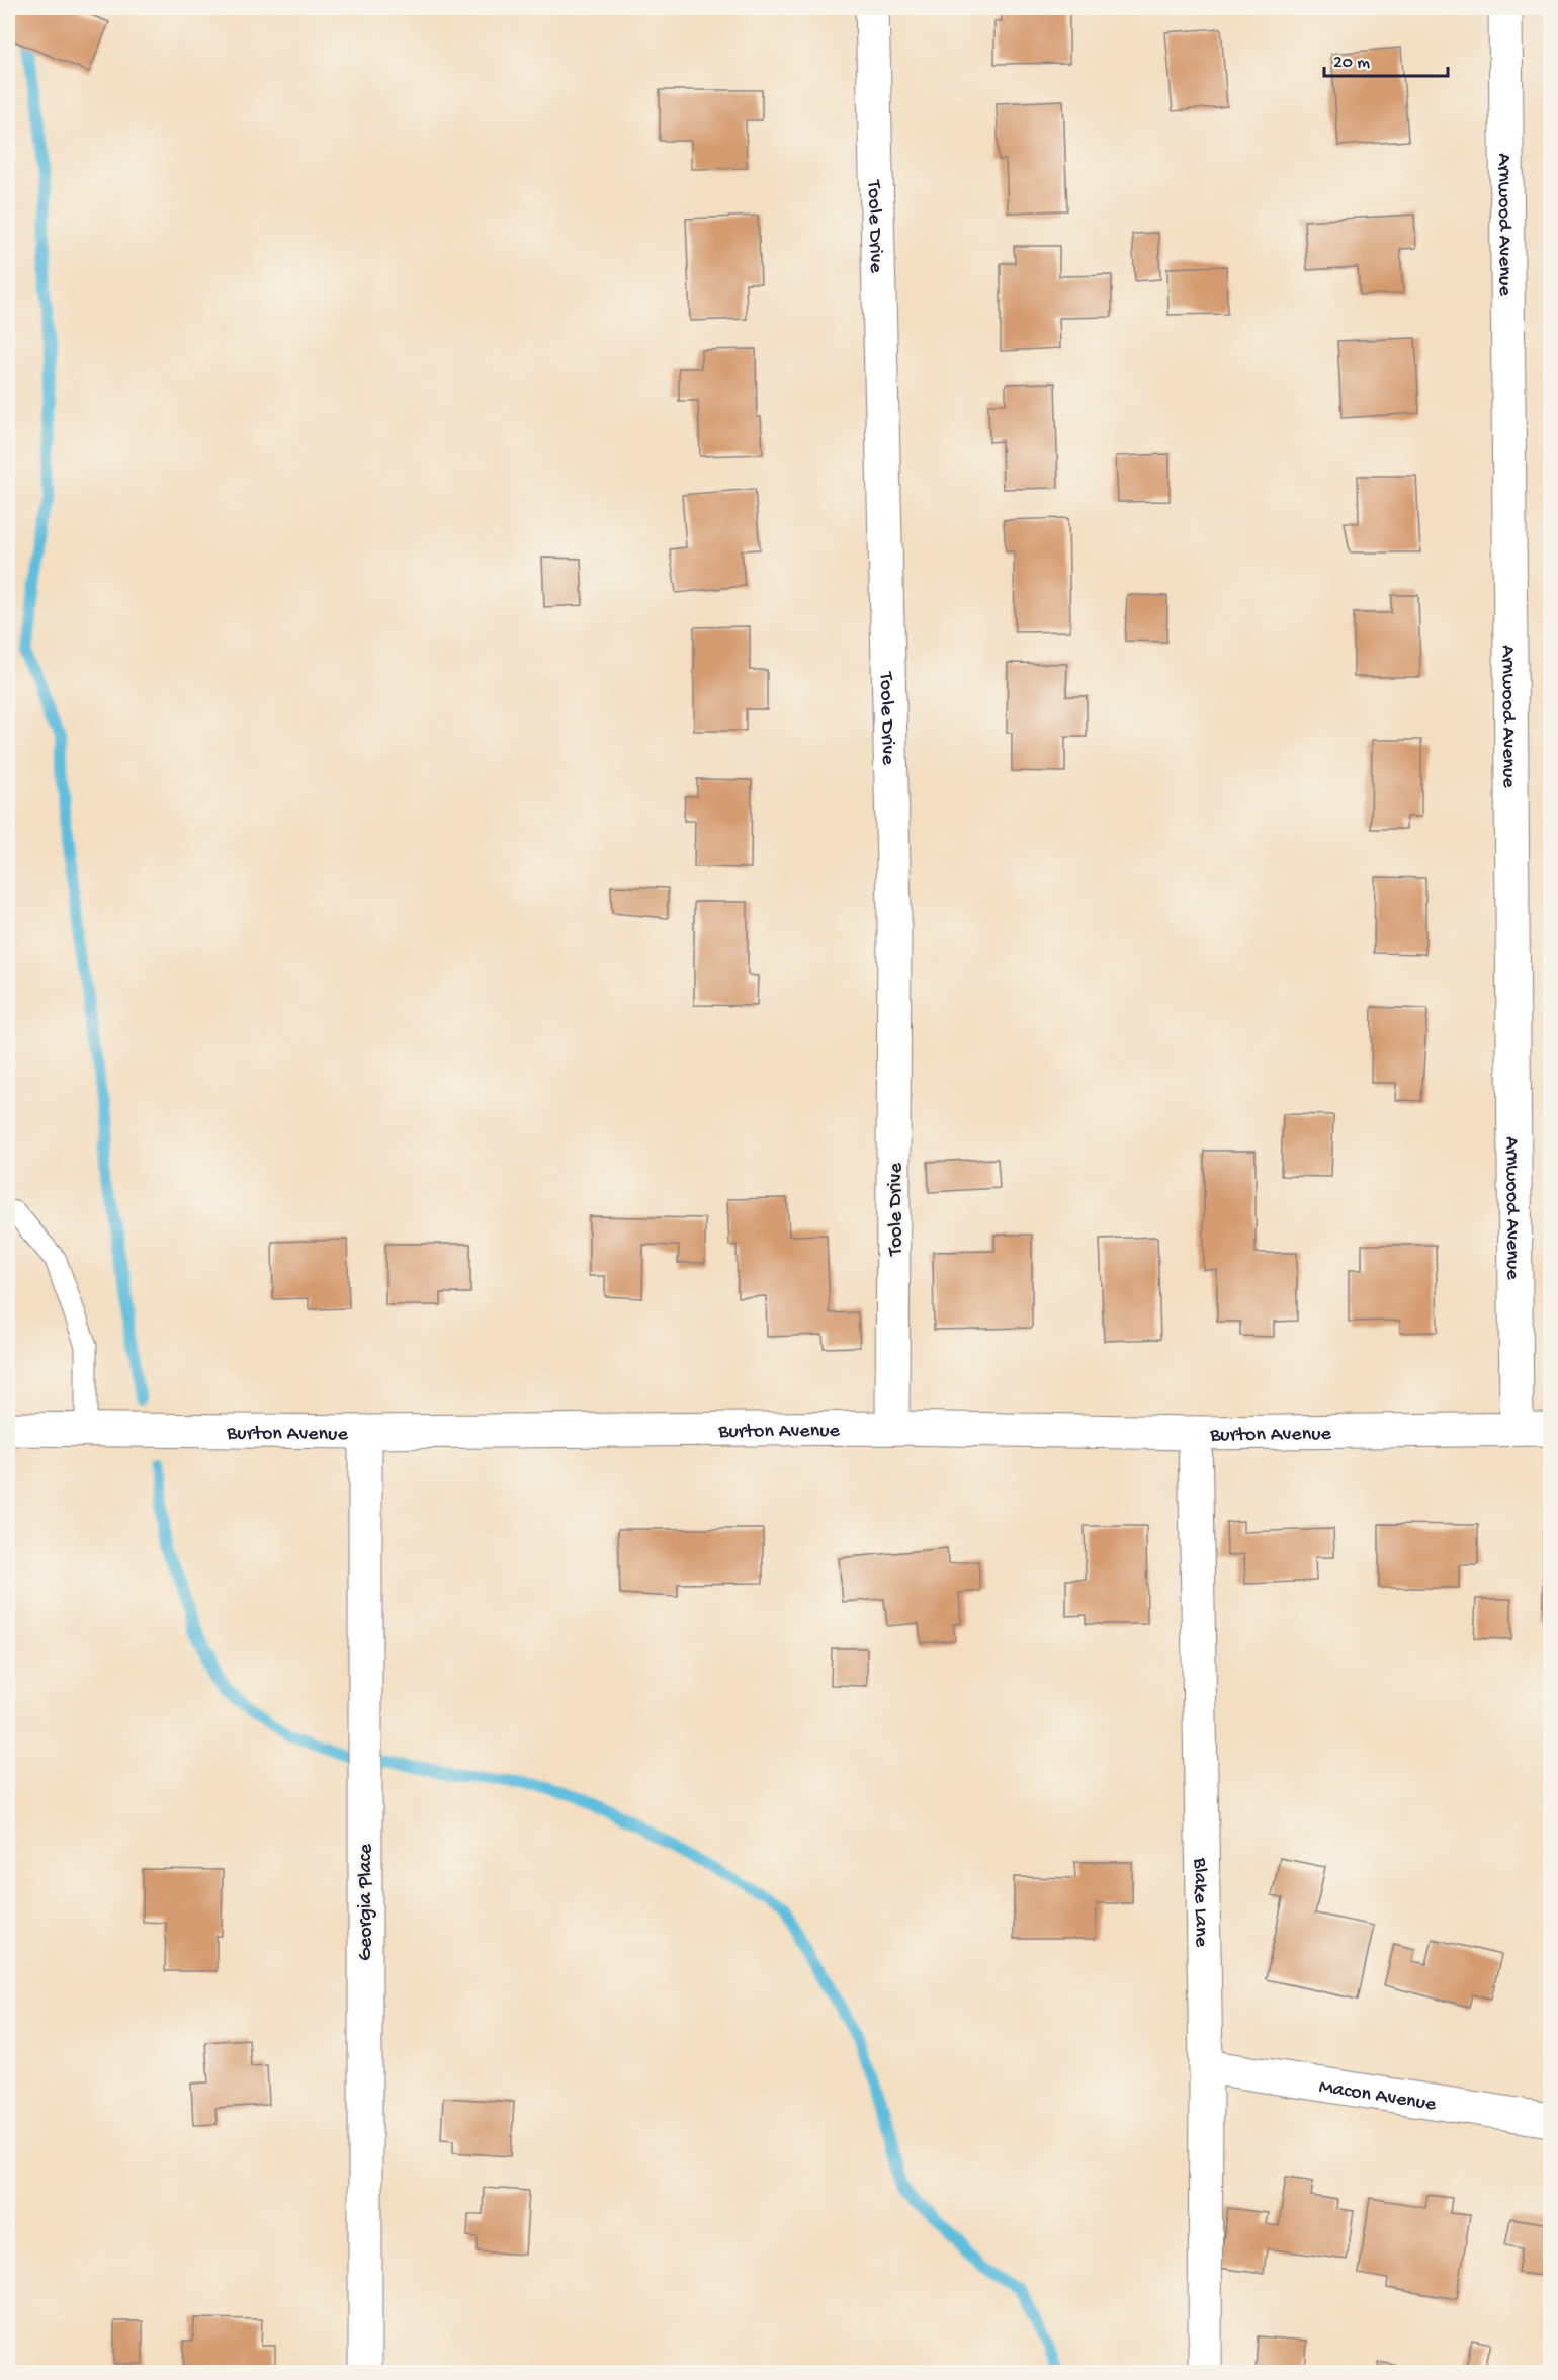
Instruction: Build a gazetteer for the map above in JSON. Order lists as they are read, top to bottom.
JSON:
{
  "streets": {
    "street": [
      "Toole Drive",
      "Arnwood Avenue",
      "Burton Avenue",
      "Georgia Place",
      "Blake Lane",
      "Macon Avenue"
    ]
  },
  "crossings": [
    ["Toole Drive", "Burton Avenue"],
    ["Arnwood Avenue", "Burton Avenue"],
    ["Burton Avenue", "Georgia Place"],
    ["Burton Avenue", "Blake Lane"],
    ["Blake Lane", "Macon Avenue"]
  ],
  "scale_bar": "20 m"
}
